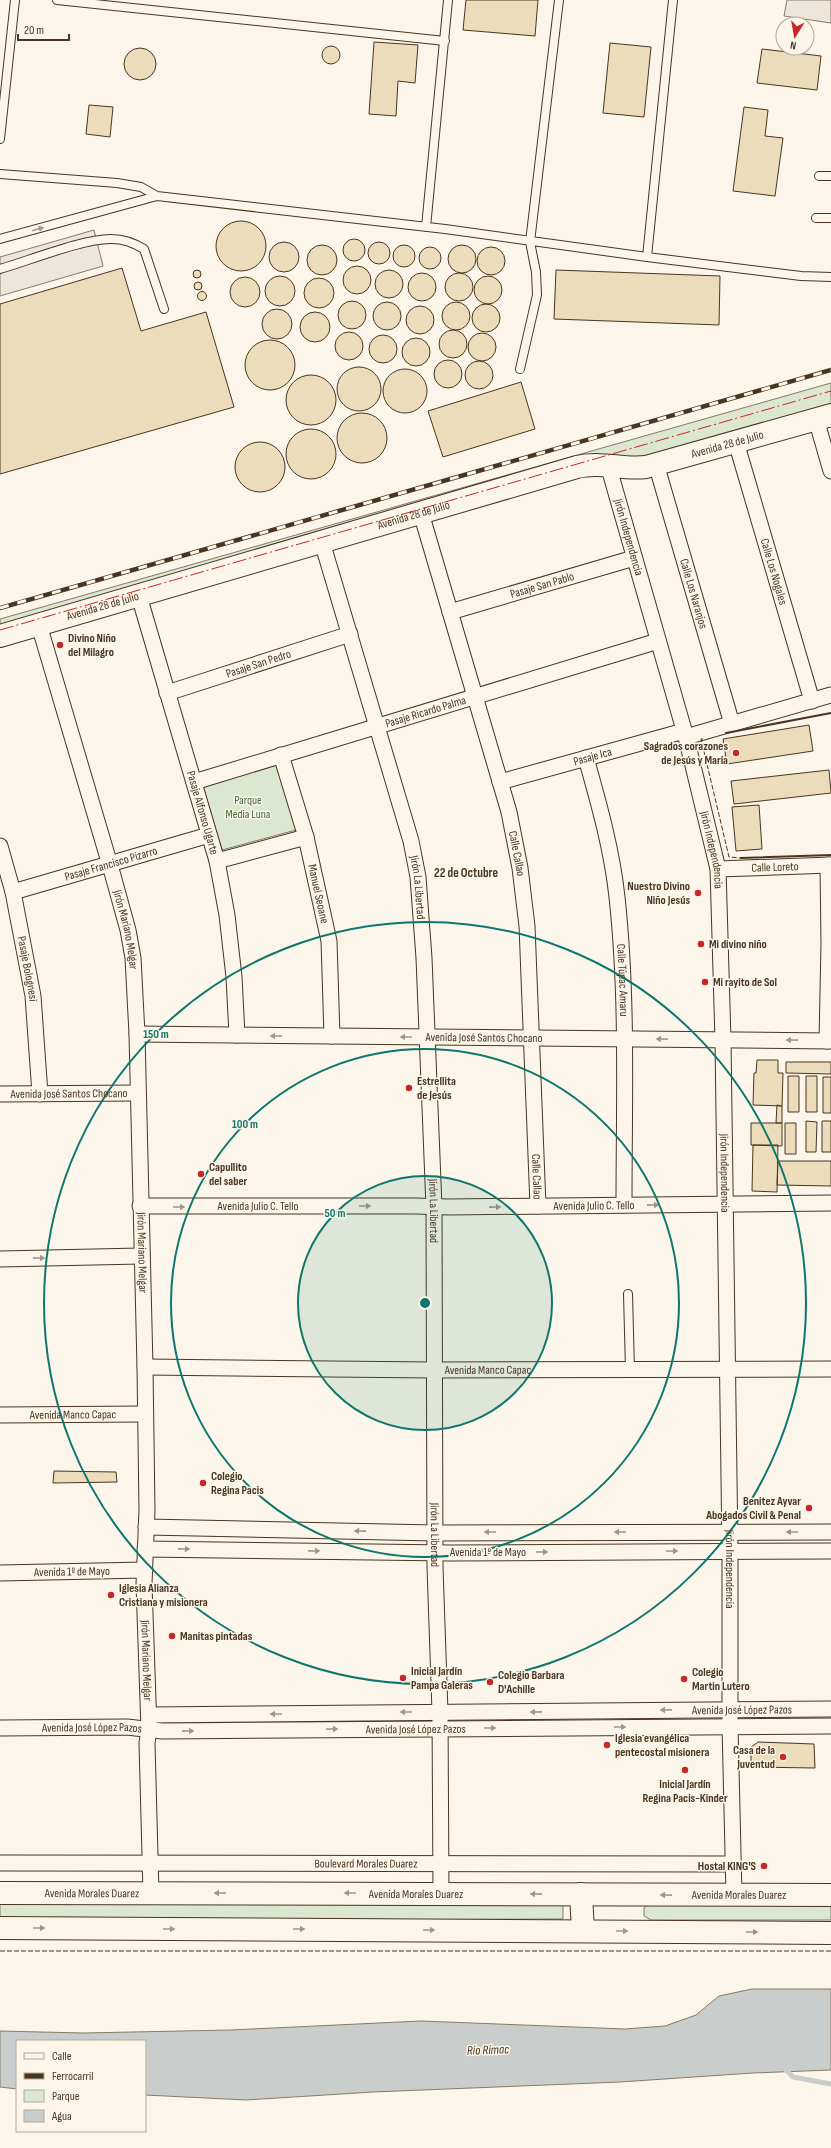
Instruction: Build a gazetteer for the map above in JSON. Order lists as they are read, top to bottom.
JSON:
{
  "streets": {
    "main road": ["Avenida 28 de Julio", "Avenida Morales Duarez"],
    "street": [
      "Jirón Independencia",
      "Calle Los Nogales",
      "Pasaje San Pablo",
      "Calle Los Naranjos",
      "Pasaje San Pedro",
      "Pasaje Ricardo Palma",
      "Pasaje Ica",
      "Pasaje Alfonso Ugarte",
      "Calle Callao",
      "Pasaje Francisco Pizarro",
      "Calle Loreto",
      "Jirón La Libertad",
      "Manuel Seoane",
      "Jirón Mariano Melgar",
      "Pasaje Bolognesi",
      "Calle Túpac Amaru",
      "Avenida José Santos Chocano",
      "Avenida Julio C. Tello",
      "Avenida Manco Capac",
      "Avenida 1º de Mayo",
      "Avenida José López Pazos",
      "Boulevard Morales Duarez"
    ]
  },
  "crossings": [
    ["Avenida 28 de Julio", "Jirón Independencia"],
    ["Avenida 28 de Julio", "Calle Los Nogales"],
    ["Avenida 28 de Julio", "Calle Los Naranjos"],
    ["Avenida 28 de Julio", "Pasaje Alfonso Ugarte"],
    ["Avenida 28 de Julio", "Calle Callao"],
    ["Avenida 28 de Julio", "Jirón La Libertad"],
    ["Avenida 28 de Julio", "Jirón Mariano Melgar"],
    ["Jirón Independencia", "Pasaje San Pablo"],
    ["Jirón Independencia", "Pasaje Ricardo Palma"],
    ["Jirón Independencia", "Pasaje Ica"],
    ["Jirón Independencia", "Calle Loreto"],
    ["Jirón Independencia", "Avenida José Santos Chocano"],
    ["Jirón Independencia", "Avenida Julio C. Tello"],
    ["Jirón Independencia", "Avenida Manco Capac"],
    ["Jirón Independencia", "Avenida 1º de Mayo"],
    ["Jirón Independencia", "Avenida José López Pazos"],
    ["Jirón Independencia", "Boulevard Morales Duarez"],
    ["Jirón Independencia", "Avenida Morales Duarez"],
    ["Calle Los Nogales", "Pasaje Ica"],
    ["Pasaje San Pablo", "Calle Callao"],
    ["Calle Los Naranjos", "Pasaje Ica"],
    ["Pasaje San Pedro", "Pasaje Alfonso Ugarte"],
    ["Pasaje San Pedro", "Jirón La Libertad"],
    ["Pasaje Ricardo Palma", "Pasaje Alfonso Ugarte"],
    ["Pasaje Ricardo Palma", "Calle Callao"],
    ["Pasaje Ricardo Palma", "Jirón La Libertad"],
    ["Pasaje Ricardo Palma", "Manuel Seoane"],
    ["Pasaje Ica", "Calle Callao"],
    ["Pasaje Ica", "Calle Túpac Amaru"],
    ["Pasaje Alfonso Ugarte", "Pasaje Francisco Pizarro"],
    ["Pasaje Alfonso Ugarte", "Avenida José Santos Chocano"],
    ["Calle Callao", "Avenida José Santos Chocano"],
    ["Calle Callao", "Avenida Julio C. Tello"],
    ["Pasaje Francisco Pizarro", "Jirón Mariano Melgar"],
    ["Pasaje Francisco Pizarro", "Pasaje Bolognesi"],
    ["Jirón La Libertad", "Avenida José Santos Chocano"],
    ["Jirón La Libertad", "Avenida Julio C. Tello"],
    ["Jirón La Libertad", "Avenida Manco Capac"],
    ["Jirón La Libertad", "Avenida 1º de Mayo"],
    ["Jirón La Libertad", "Avenida José López Pazos"],
    ["Jirón La Libertad", "Boulevard Morales Duarez"],
    ["Jirón La Libertad", "Avenida Morales Duarez"],
    ["Manuel Seoane", "Avenida José Santos Chocano"],
    ["Jirón Mariano Melgar", "Avenida José Santos Chocano"],
    ["Jirón Mariano Melgar", "Avenida Julio C. Tello"],
    ["Jirón Mariano Melgar", "Avenida Manco Capac"],
    ["Jirón Mariano Melgar", "Avenida 1º de Mayo"],
    ["Jirón Mariano Melgar", "Avenida José López Pazos"],
    ["Jirón Mariano Melgar", "Boulevard Morales Duarez"],
    ["Jirón Mariano Melgar", "Avenida Morales Duarez"],
    ["Pasaje Bolognesi", "Avenida José Santos Chocano"],
    ["Calle Túpac Amaru", "Avenida José Santos Chocano"],
    ["Calle Túpac Amaru", "Avenida Julio C. Tello"]
  ],
  "one_way": ["Avenida José Santos Chocano", "Avenida Julio C. Tello"],
  "districts": ["22 de Octubre"],
  "water": ["Río Rímac"],
  "parks": ["Parque Media Luna"],
  "places": [
    "Divino Niño del Milagro",
    "Sagrados corazones de Jesús y María",
    "Nuestro Divino Niño Jesús",
    "Mi divino niño",
    "Mi rayito de Sol",
    "Estrellita de Jesús",
    "Capullito del saber",
    "Colegio Regina Pacis",
    "Benitez Ayvar Abogados Civil & Penal",
    "Iglesia Alianza Cristiana y misionera",
    "Manitas pintadas",
    "Inicial Jardín Pampa Galeras",
    "Colegio Martin Lutero",
    "Colegio Barbara D'Achille",
    "Iglesia evangélica pentecostal misionera",
    "Casa de la Juventud",
    "Inicial Jardín Regina Pacis-Kinder",
    "Hostal KING'S"
  ],
  "legend": [
    "Calle",
    "Ferrocarril",
    "Parque",
    "Agua"
  ],
  "scale_bar": "20 m",
  "north": "bottom",
  "rings": ["150 m", "100 m", "50 m"]
}
